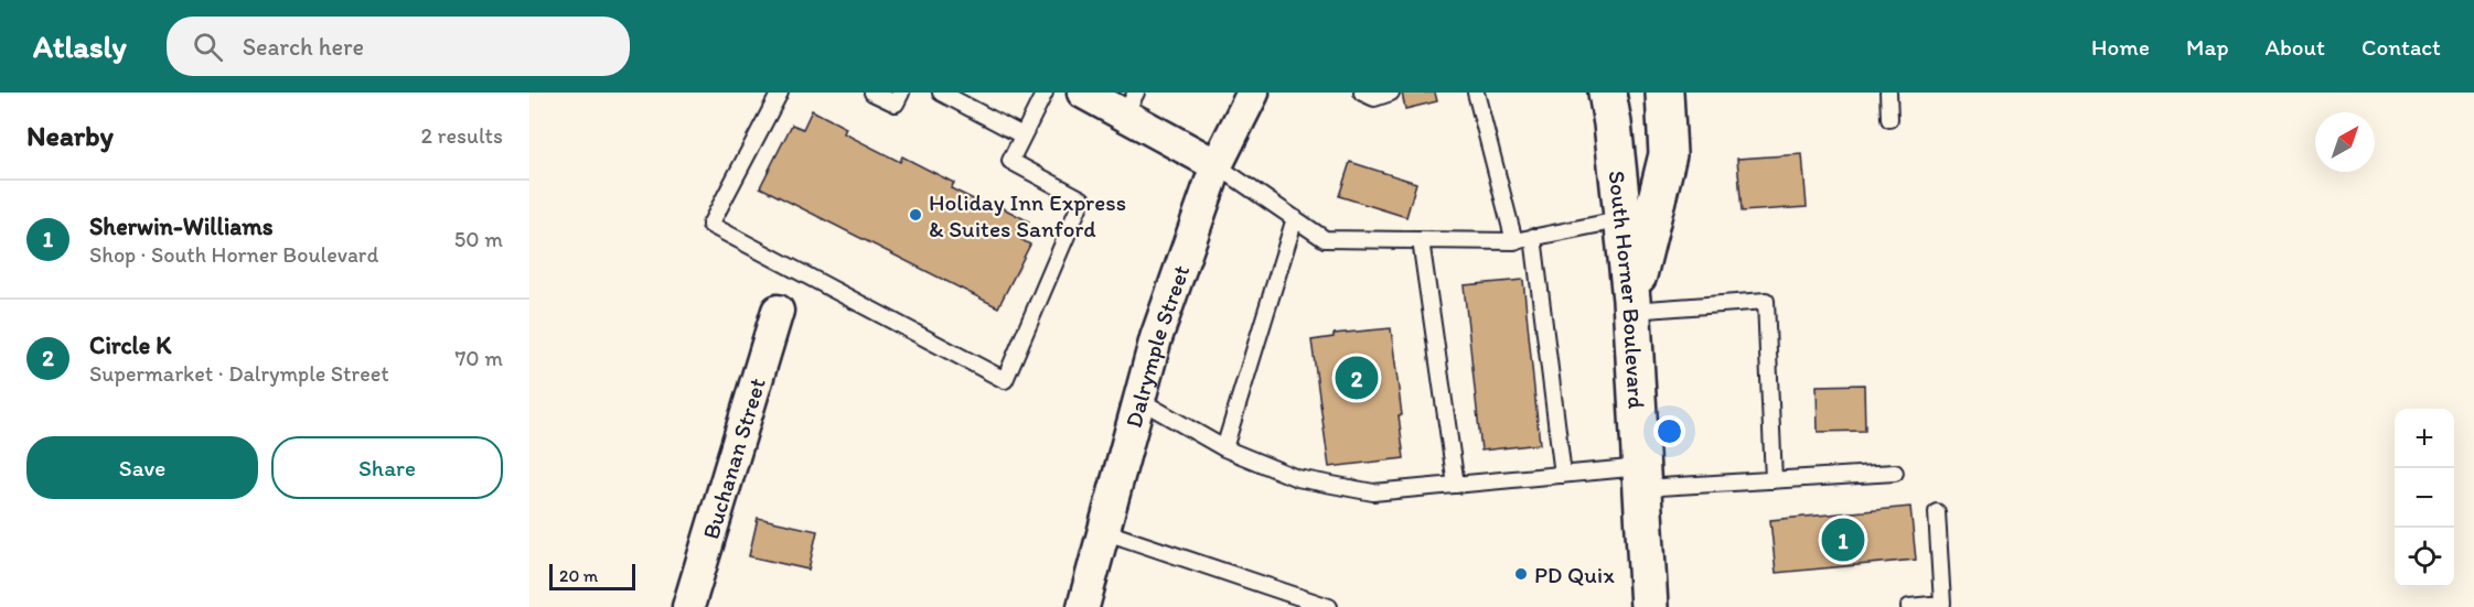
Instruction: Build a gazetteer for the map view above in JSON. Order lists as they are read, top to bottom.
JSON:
{
  "streets": {
    "main road": ["South Horner Boulevard"],
    "street": ["Dalrymple Street", "Buchanan Street"]
  },
  "places": ["Holiday Inn Express & Suites Sanford", "PD Quix"],
  "scale_bar": "20 m",
  "north": "top right",
  "page": {
    "header": "Atlasly",
    "search": "Search here",
    "nav": [
      "Home",
      "Map",
      "About",
      "Contact"
    ],
    "heading": ["Nearby", "2 results"],
    "list": [
      {
        "mark": "1",
        "name": "Sherwin-Williams",
        "note": "Shop · South Horner Boulevard",
        "value": "50 m"
      },
      {
        "mark": "2",
        "name": "Circle K",
        "note": "Supermarket · Dalrymple Street",
        "value": "70 m"
      }
    ],
    "pins": ["2", "1"],
    "map_buttons": ["+", "−"],
    "buttons": ["Save", "Share"],
    "scale": "20 m"
  }
}
